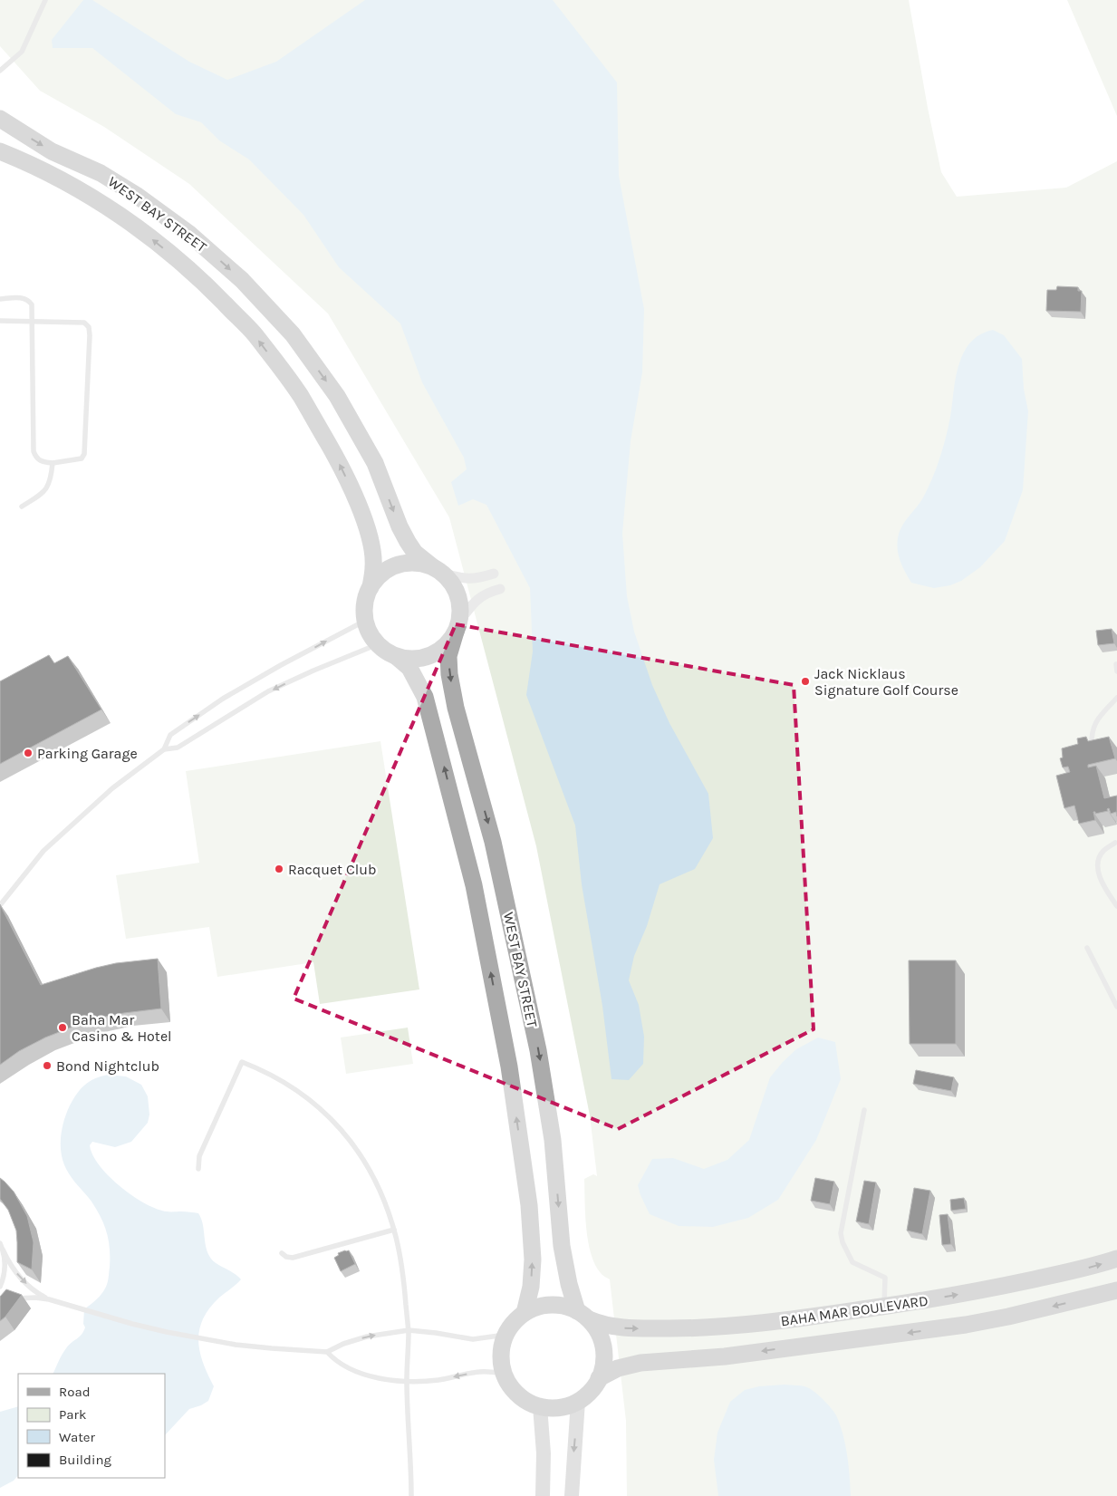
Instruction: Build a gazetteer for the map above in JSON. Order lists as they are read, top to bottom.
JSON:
{
  "streets": {
    "main road": ["WEST BAY STREET", "BAHA MAR BOULEVARD"]
  },
  "crossings": [
    ["WEST BAY STREET", "BAHA MAR BOULEVARD"]
  ],
  "places": [
    "Jack Nicklaus Signature Golf Course",
    "Parking Garage",
    "Racquet Club",
    "Baha Mar Casino & Hotel",
    "Bond Nightclub"
  ],
  "legend": [
    "Road",
    "Park",
    "Water",
    "Building"
  ]
}
